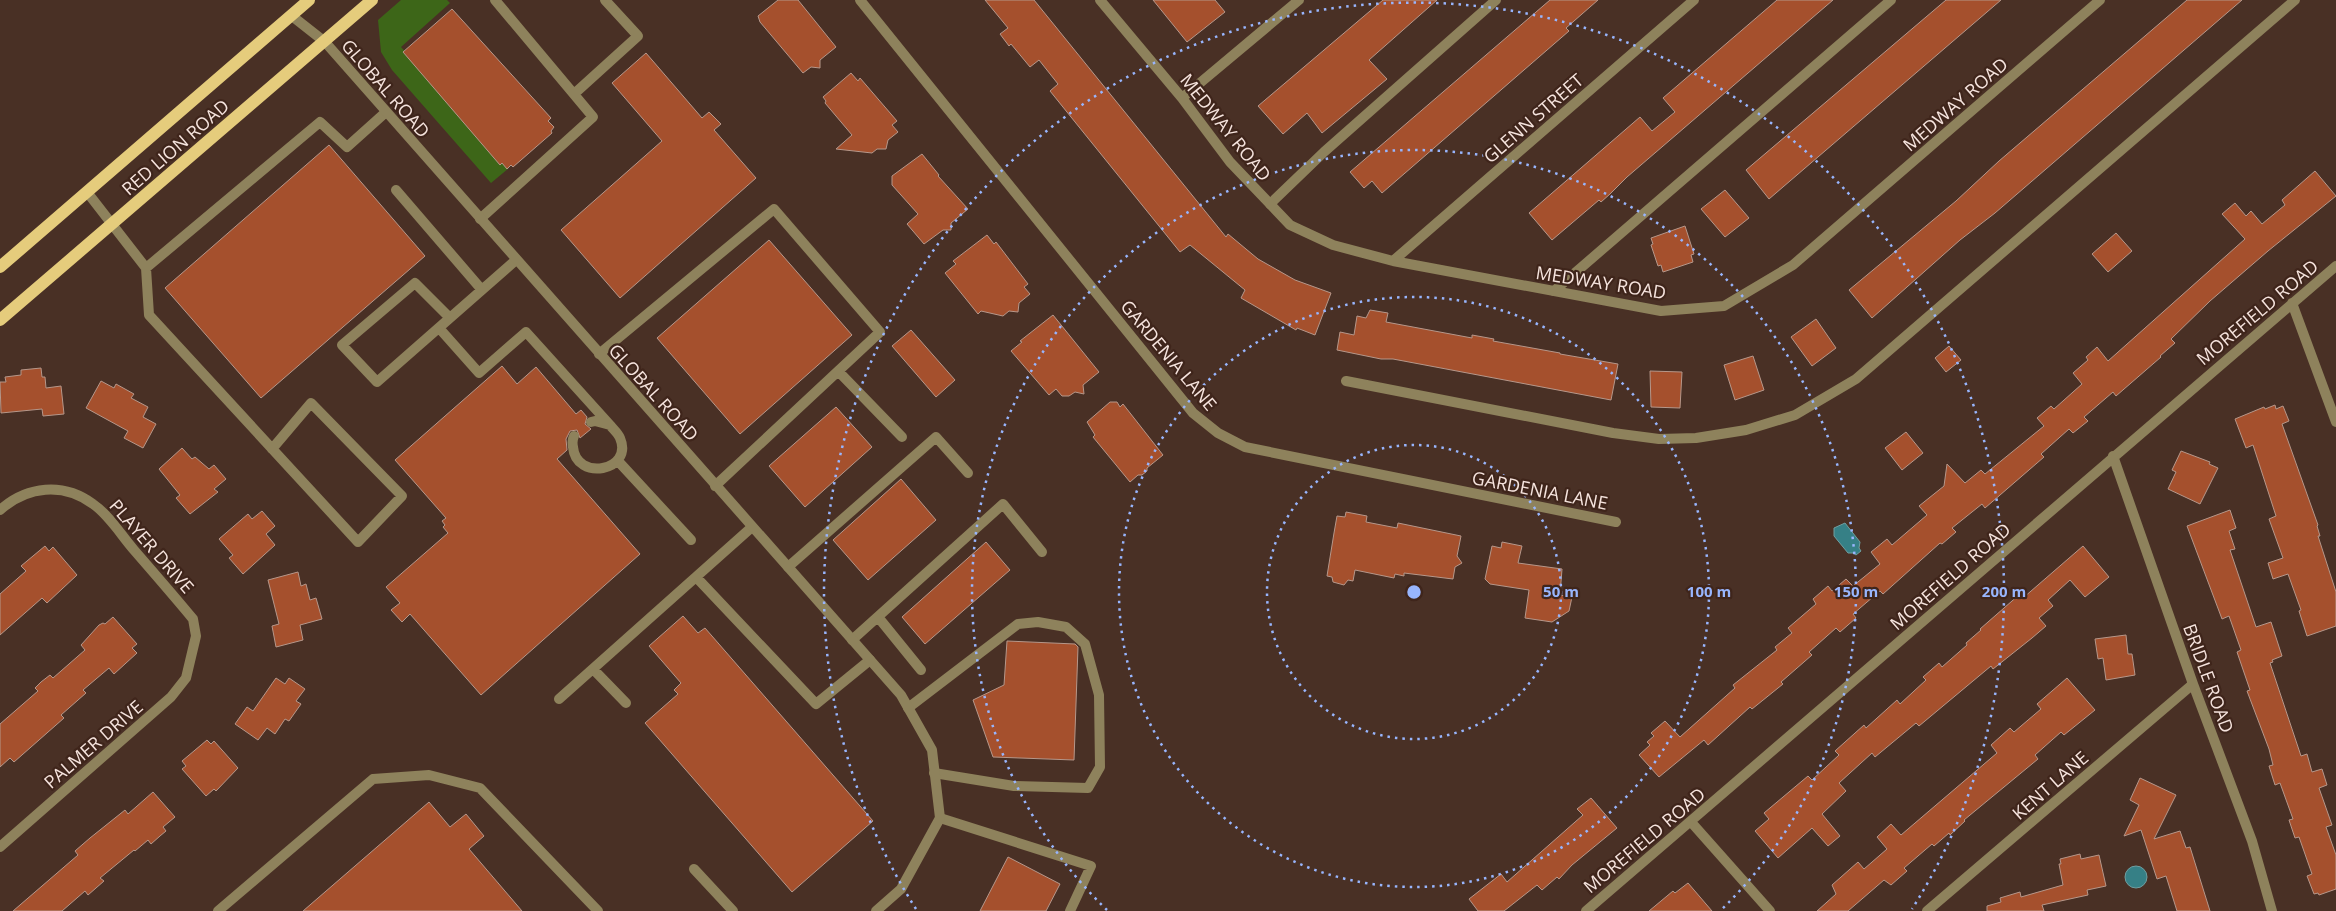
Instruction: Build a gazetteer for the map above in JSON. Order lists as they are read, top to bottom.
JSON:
{
  "streets": {
    "main road": ["RED LION ROAD"],
    "street": [
      "GLOBAL ROAD",
      "MEDWAY ROAD",
      "GLENN STREET",
      "MOREFIELD ROAD",
      "GARDENIA LANE",
      "PLAYER DRIVE",
      "BRIDLE ROAD",
      "PALMER DRIVE",
      "KENT LANE"
    ]
  },
  "crossings": [
    ["GLOBAL ROAD", "RED LION ROAD"],
    ["MEDWAY ROAD", "GLENN STREET"],
    ["MOREFIELD ROAD", "BRIDLE ROAD"],
    ["PLAYER DRIVE", "PALMER DRIVE"],
    ["BRIDLE ROAD", "KENT LANE"]
  ],
  "rings": [
    "50 m",
    "100 m",
    "150 m",
    "200 m"
  ]
}
